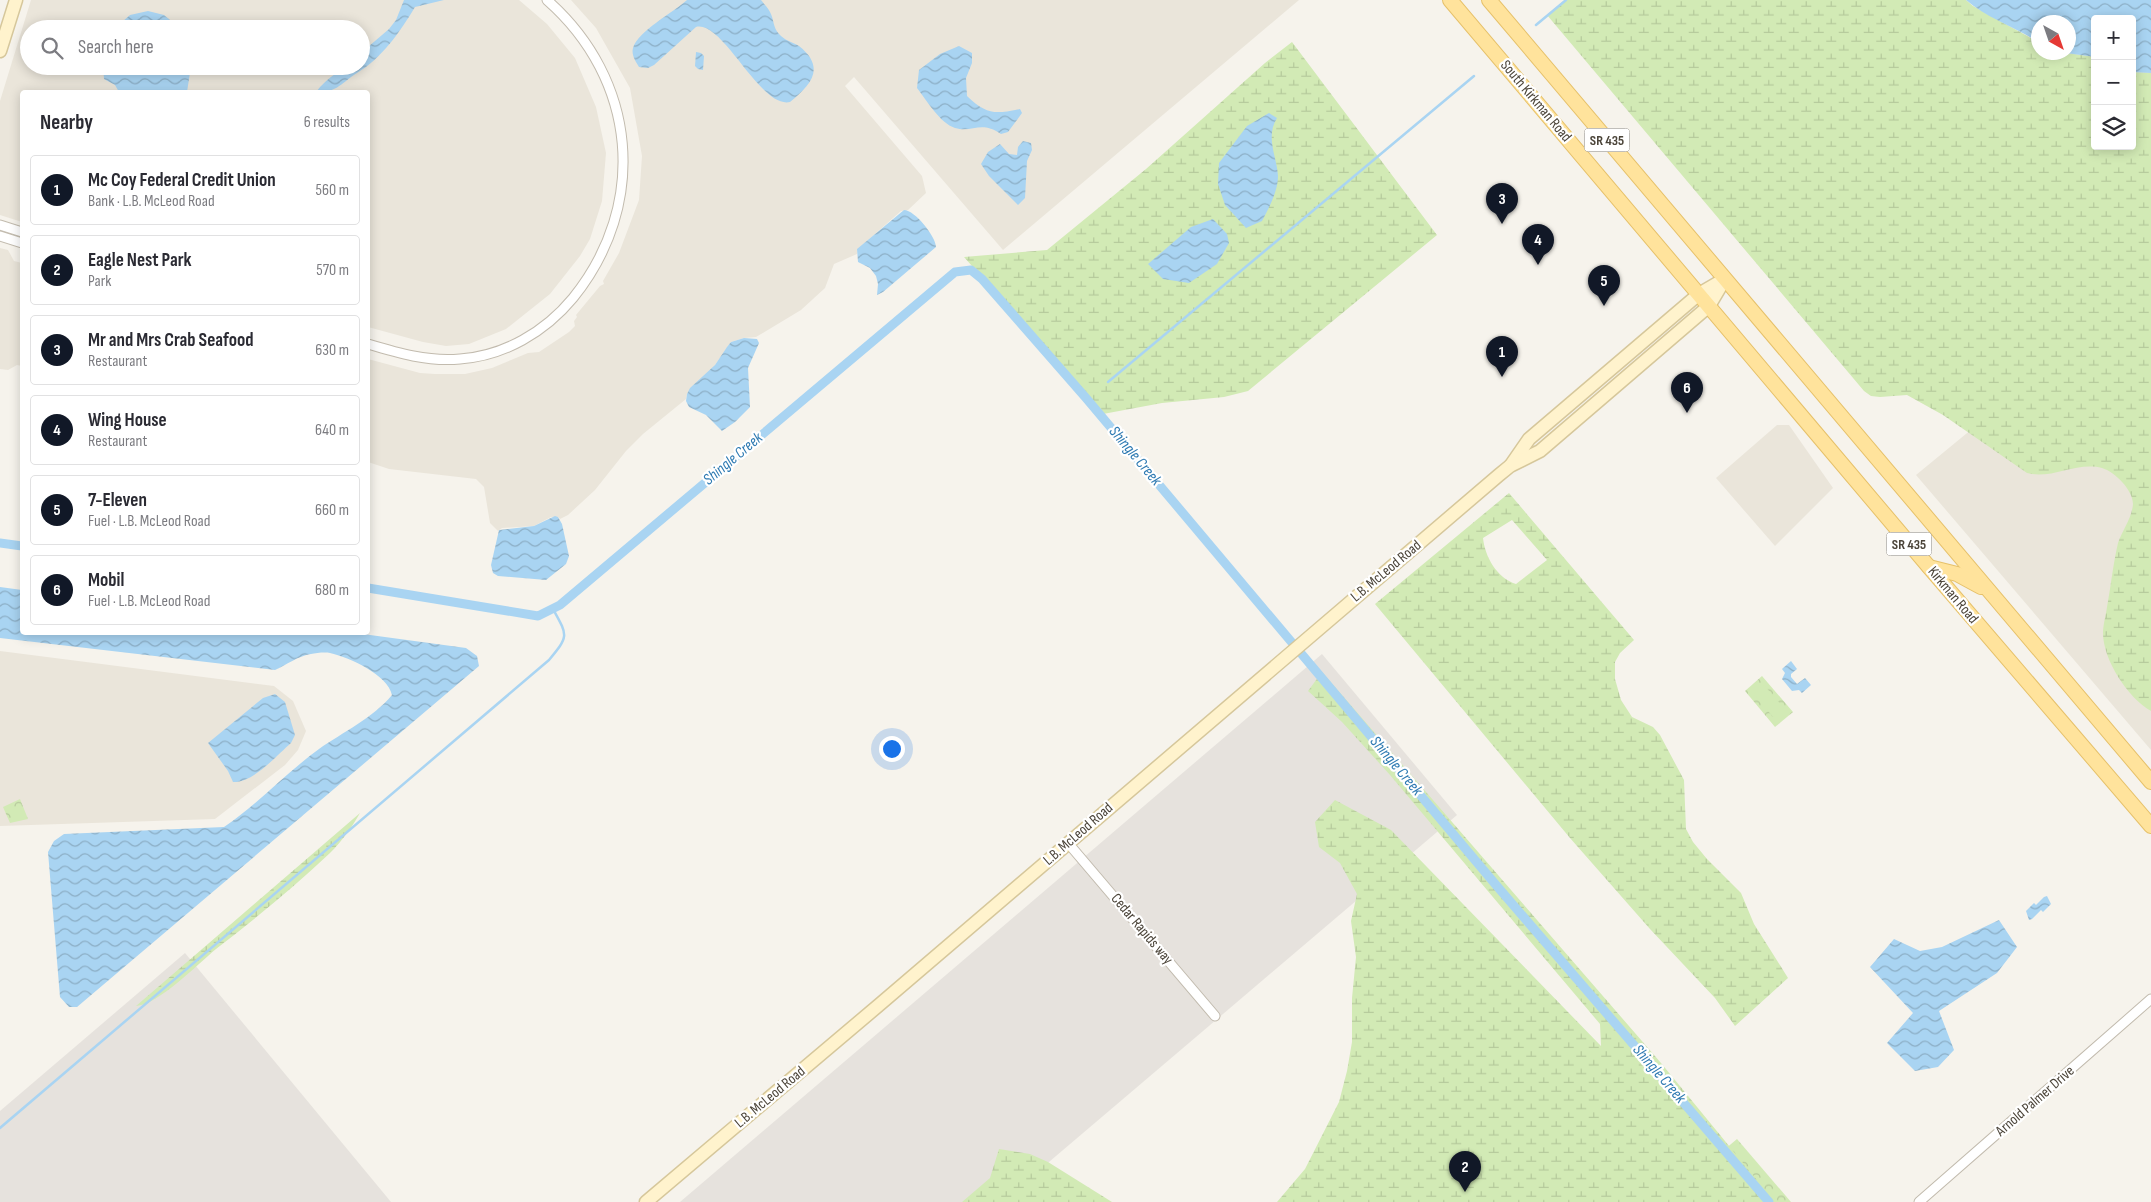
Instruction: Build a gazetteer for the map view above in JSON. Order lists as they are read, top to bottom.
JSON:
{
  "streets": {
    "main road": ["South Kirkman Road", "SR 435", "Kirkman Road"],
    "street": ["L.B. McLeod Road", "Cedar Rapids way", "Arnold Palmer Drive"]
  },
  "crossings": [
    ["South Kirkman Road", "L.B. McLeod Road"],
    ["South Kirkman Road", "Kirkman Road"],
    ["L.B. McLeod Road", "Kirkman Road"],
    ["L.B. McLeod Road", "Cedar Rapids way"]
  ],
  "water": ["Shingle Creek"],
  "north": "bottom right",
  "page": {
    "map_buttons": ["+", "−"],
    "search": "Search here",
    "heading": ["Nearby", "6 results"],
    "list": [
      {
        "mark": "1",
        "name": "Mc Coy Federal Credit Union",
        "note": "Bank · L.B. McLeod Road",
        "value": "560 m"
      },
      {
        "mark": "2",
        "name": "Eagle Nest Park",
        "note": "Park",
        "value": "570 m"
      },
      {
        "mark": "3",
        "name": "Mr and Mrs Crab Seafood",
        "note": "Restaurant",
        "value": "630 m"
      },
      {
        "mark": "4",
        "name": "Wing House",
        "note": "Restaurant",
        "value": "640 m"
      },
      {
        "mark": "5",
        "name": "7-Eleven",
        "note": "Fuel · L.B. McLeod Road",
        "value": "660 m"
      },
      {
        "mark": "6",
        "name": "Mobil",
        "note": "Fuel · L.B. McLeod Road",
        "value": "680 m"
      }
    ],
    "pins": [
      "3",
      "4",
      "5",
      "1",
      "6",
      "2"
    ]
  }
}
